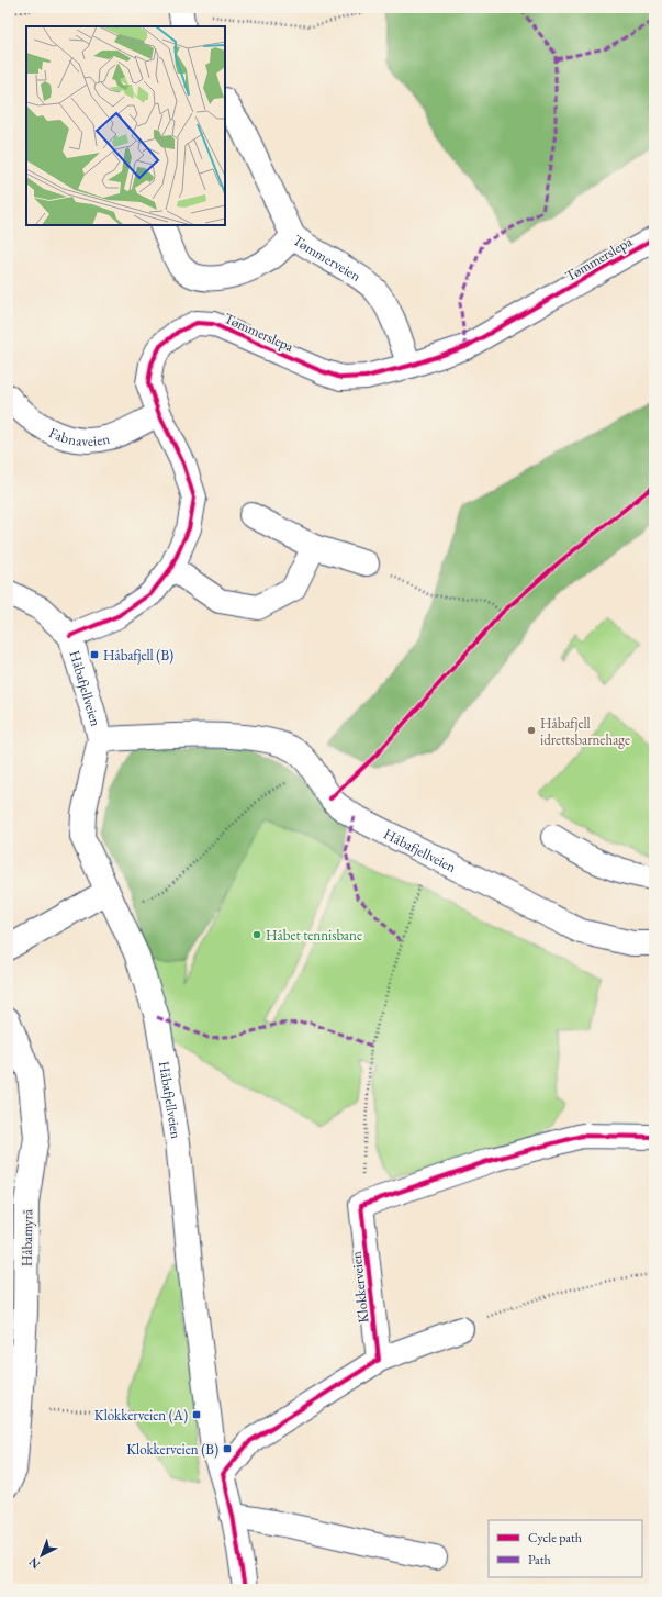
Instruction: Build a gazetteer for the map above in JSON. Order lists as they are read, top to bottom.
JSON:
{
  "streets": {
    "street": [
      "Tømmerveien",
      "Tømmerslepa",
      "Fabnaveien",
      "Håbafjellveien",
      "Håbamyrå",
      "Klokkerveien"
    ]
  },
  "crossings": [
    ["Tømmerveien", "Tømmerslepa"],
    ["Tømmerslepa", "Fabnaveien"],
    ["Tømmerslepa", "Håbafjellveien"]
  ],
  "places": {
    "transit": ["Håbafjell (B)", "Klokkerveien (A)", "Klokkerveien (B)"],
    "other": ["Håbafjell idrettsbarnehage", "Håbet tennisbane"]
  },
  "legend": ["Cycle path", "Path"],
  "north": "bottom left"
}
